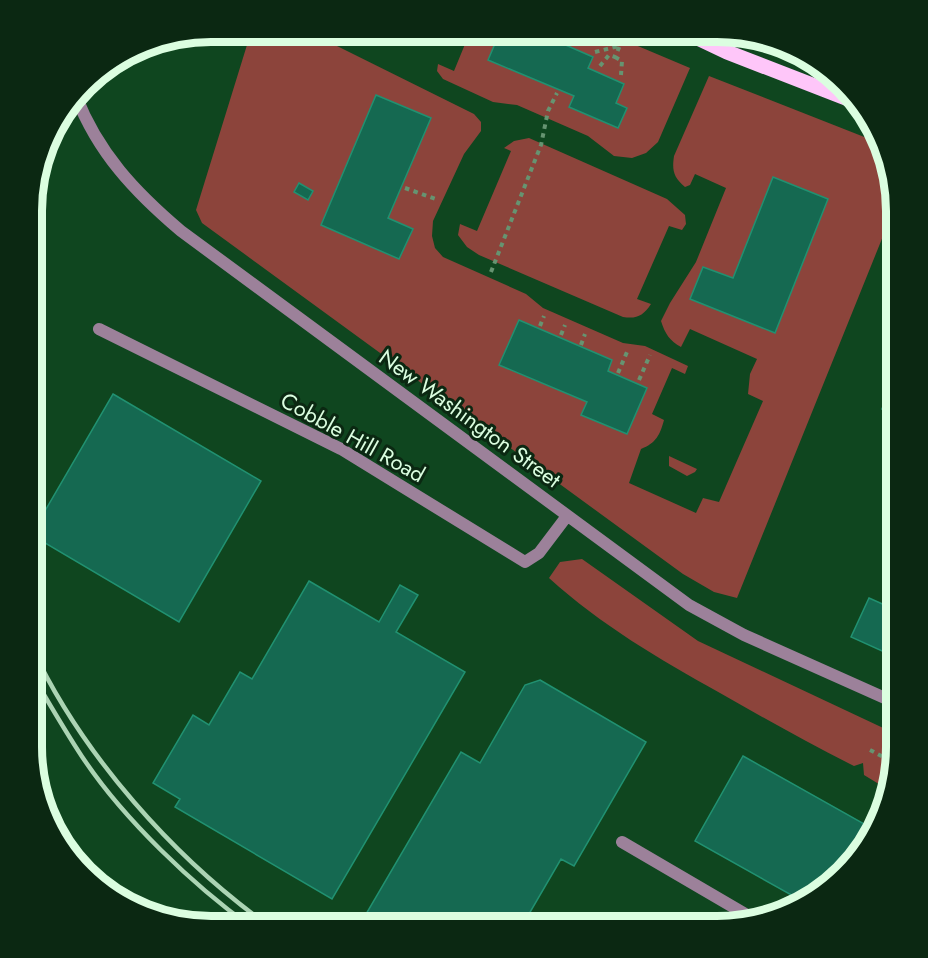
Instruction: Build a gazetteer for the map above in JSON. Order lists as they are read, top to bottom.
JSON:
{
  "streets": {
    "street": ["New Washington Street", "Cobble Hill Road"]
  },
  "crossings": [
    ["New Washington Street", "Cobble Hill Road"]
  ]
}
